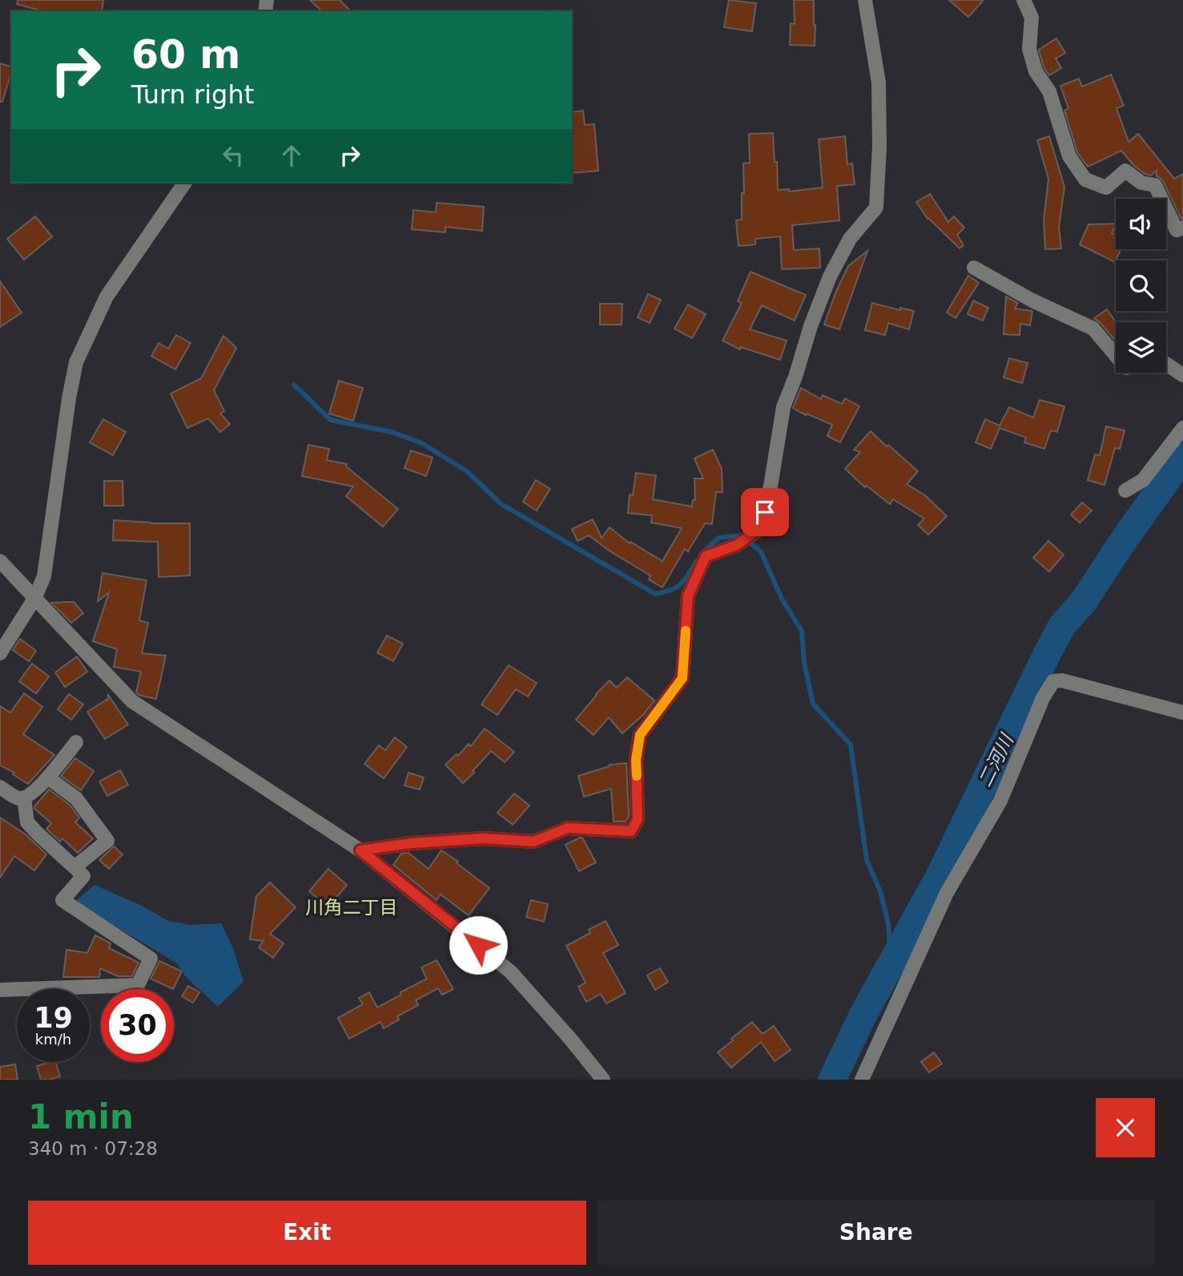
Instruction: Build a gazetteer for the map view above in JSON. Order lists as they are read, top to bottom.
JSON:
{
  "districts": ["川角二丁目"],
  "water": ["二河川"],
  "page": {
    "turn": ["60 m", "Turn right"],
    "speed": "19 km/h",
    "limit": "30",
    "heading": ["1 min", "340 m · 07:28"],
    "buttons": ["Exit", "Share"]
  }
}
